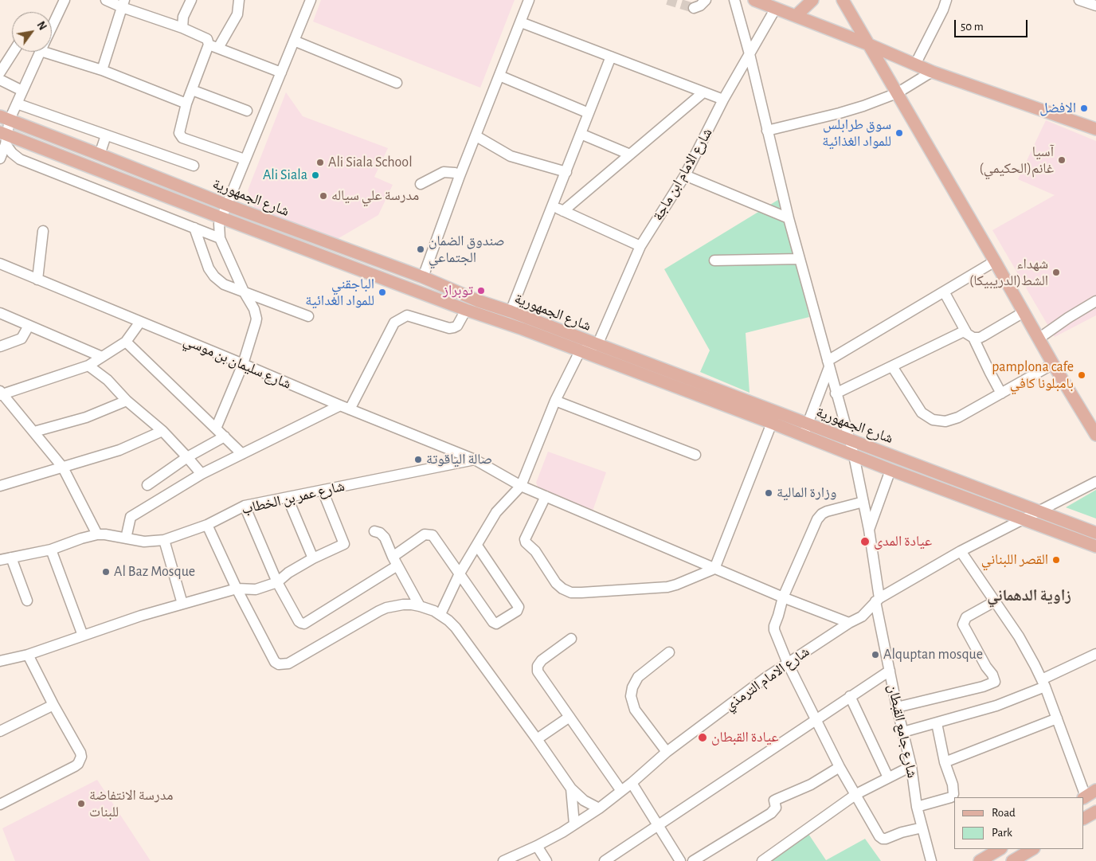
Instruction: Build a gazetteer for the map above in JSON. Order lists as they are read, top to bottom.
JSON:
{
  "streets": {
    "main road": ["شارع الجمهورية"],
    "street": [
      "شارع الامام ابن ماجة",
      "شارع سليمان بن موسي",
      "شارع عمر بن الخطاب",
      "شارع الامام الترمذي",
      "شارع جامع القبطان"
    ]
  },
  "crossings": [
    ["شارع الامام ابن ماجة", "شارع الجمهورية"],
    ["شارع الامام ابن ماجة", "شارع جامع القبطان"],
    ["شارع الجمهورية", "شارع الامام الترمذي"],
    ["شارع الجمهورية", "شارع جامع القبطان"],
    ["شارع سليمان بن موسي", "شارع عمر بن الخطاب"],
    ["شارع سليمان بن موسي", "شارع الامام الترمذي"],
    ["شارع الامام الترمذي", "شارع جامع القبطان"]
  ],
  "districts": ["زاوية الدهماني"],
  "places": [
    "الافضل",
    "سوق طرابلس للمواد الغذائية",
    "آسيا غانم(الحكيمي)",
    "Ali Siala School",
    "Ali Siala",
    "مدرسة علي سياله",
    "صندوق الضمان الجتماعي",
    "شهداء الشط(الدريبيكا)",
    "توبراز",
    "الباجقني للمواد الغدائية",
    "pamplona cafe بامبلونا كافي",
    "صالة الياقوتة",
    "وزارة المالية",
    "عيادة المدى",
    "القصر اللبناني",
    "Al Baz Mosque",
    "Alquptan mosque",
    "عيادة القبطان",
    "مدرسة الانتفاضة للبنات"
  ],
  "legend": ["Road", "Park"],
  "scale_bar": "50 m",
  "north": "top right"
}
